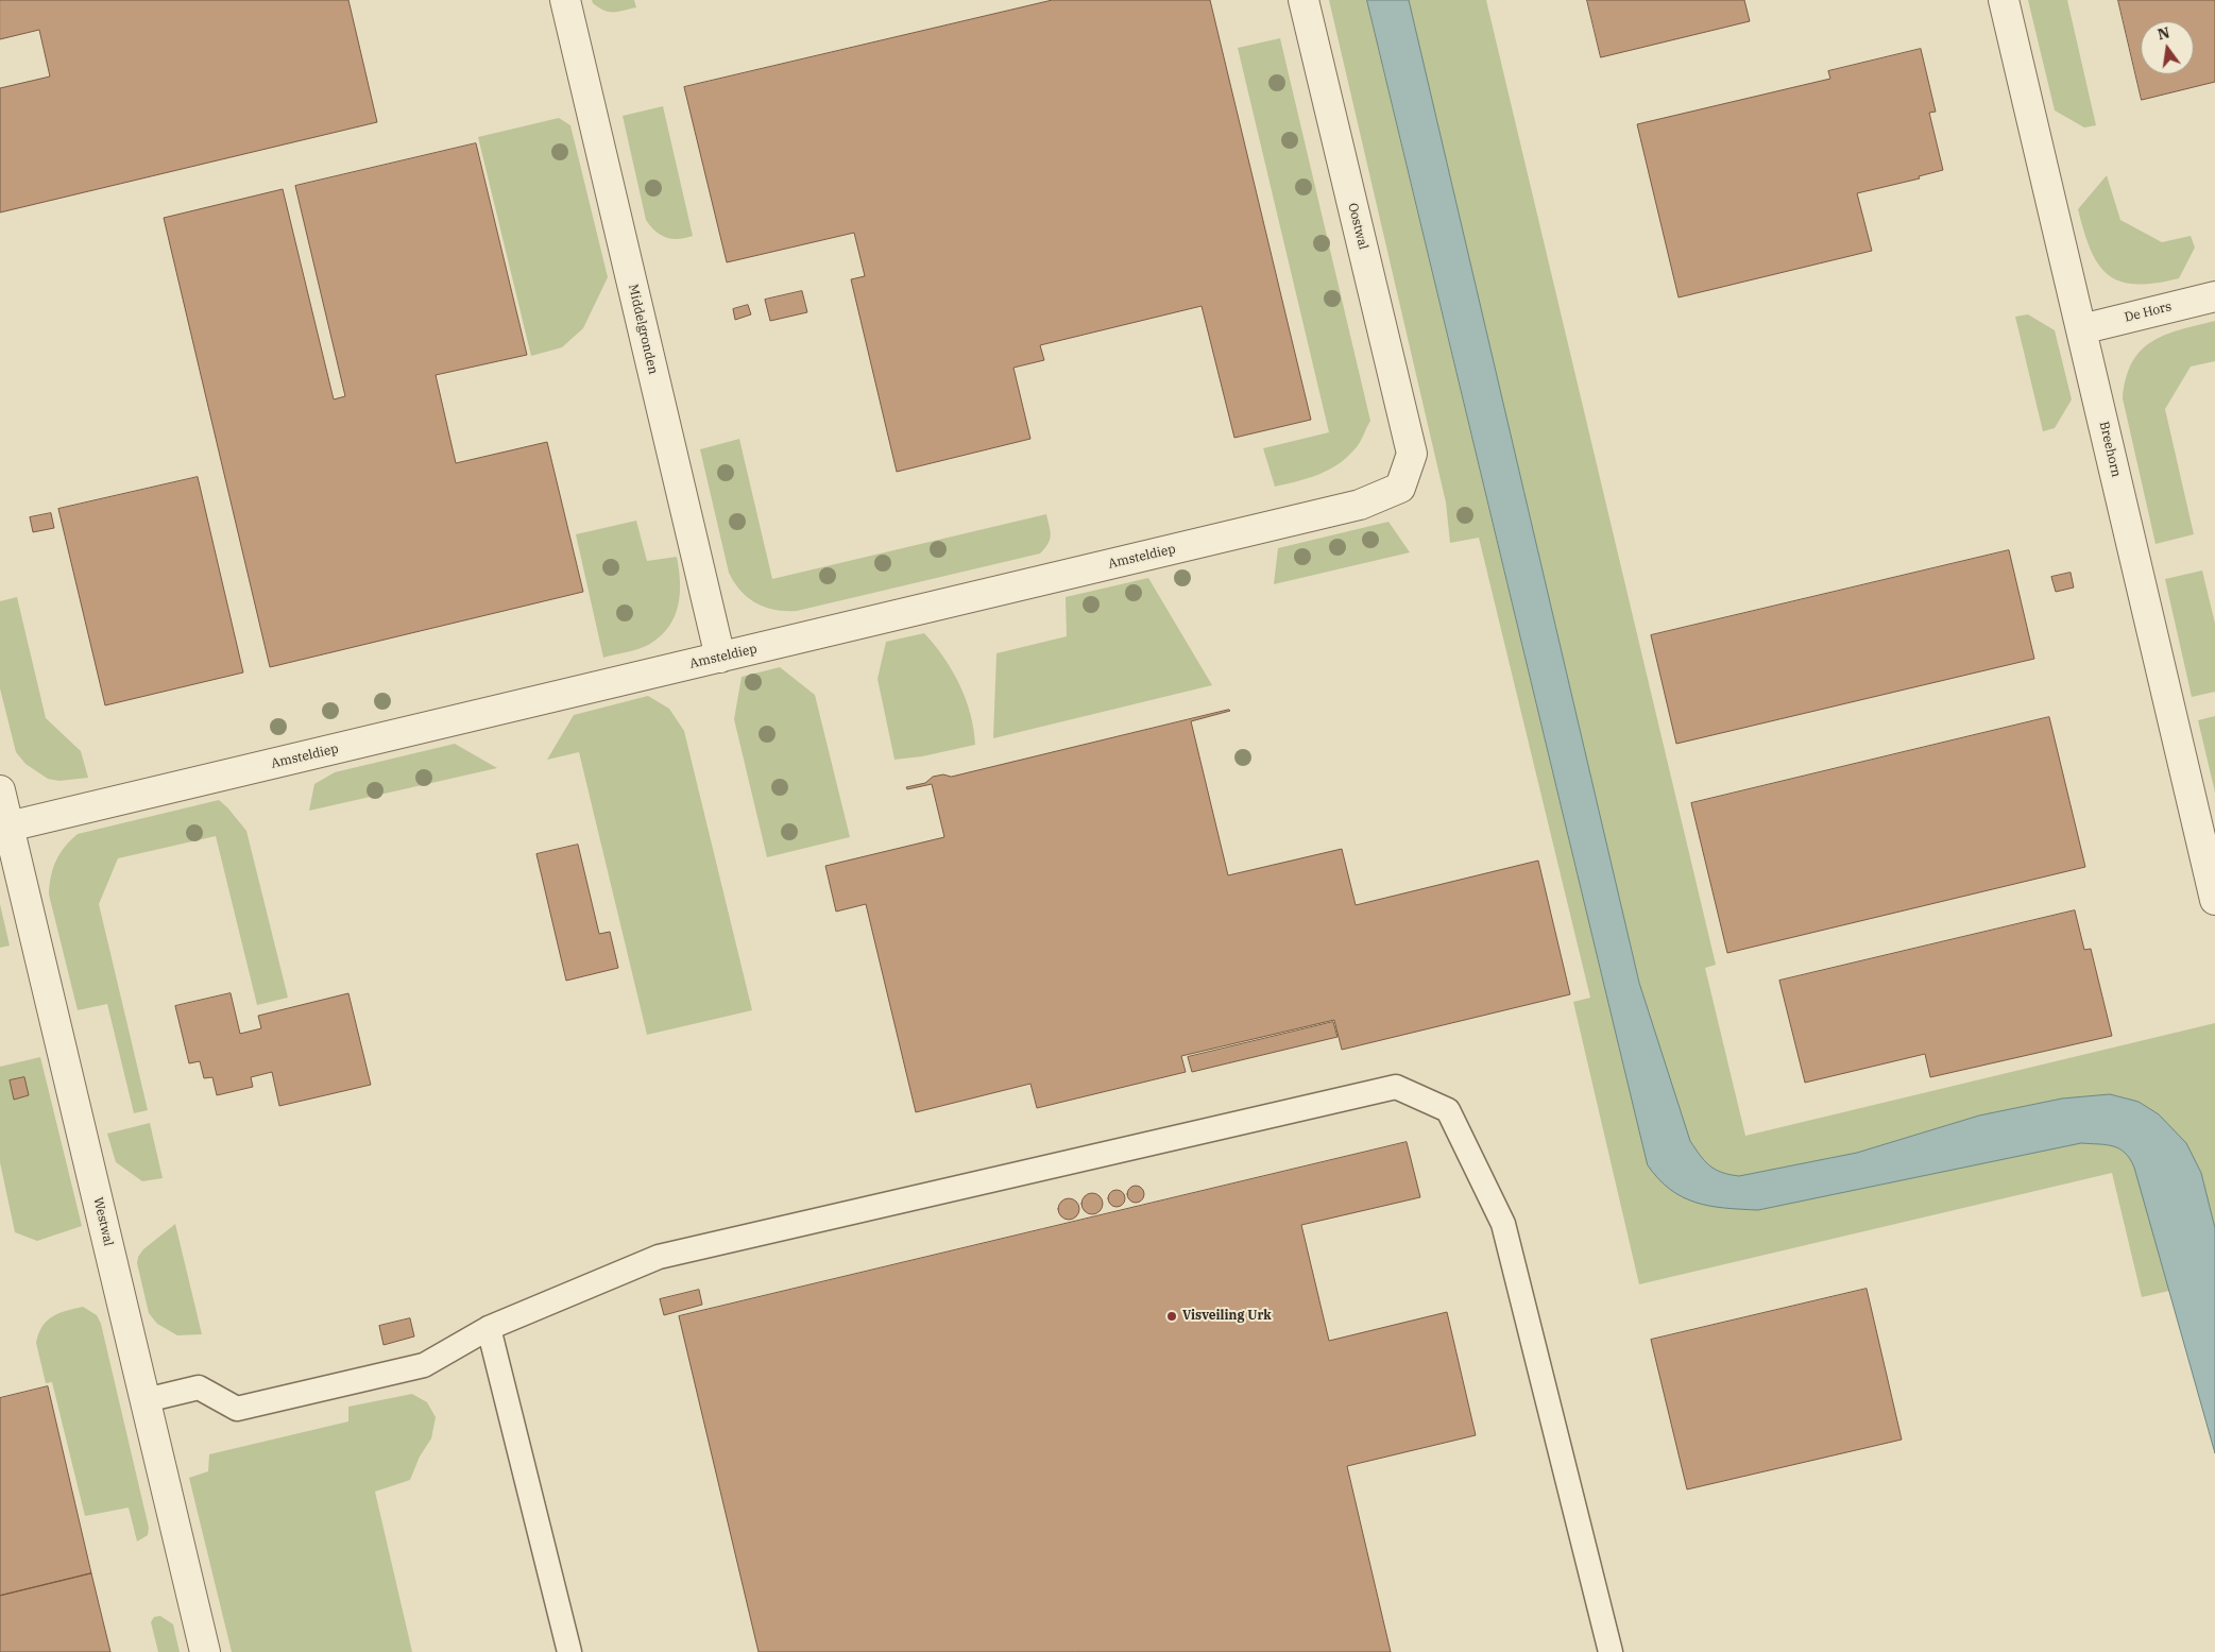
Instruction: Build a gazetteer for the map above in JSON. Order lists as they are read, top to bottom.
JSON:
{
  "streets": {
    "street": [
      "Oostwal",
      "De Hors",
      "Middelgronden",
      "Breehorn",
      "Amsteldiep",
      "Westwal"
    ]
  },
  "crossings": [
    ["Oostwal", "Amsteldiep"],
    ["De Hors", "Breehorn"],
    ["Middelgronden", "Amsteldiep"],
    ["Amsteldiep", "Westwal"]
  ],
  "places": ["Visveiling Urk"],
  "north": "top"
}
